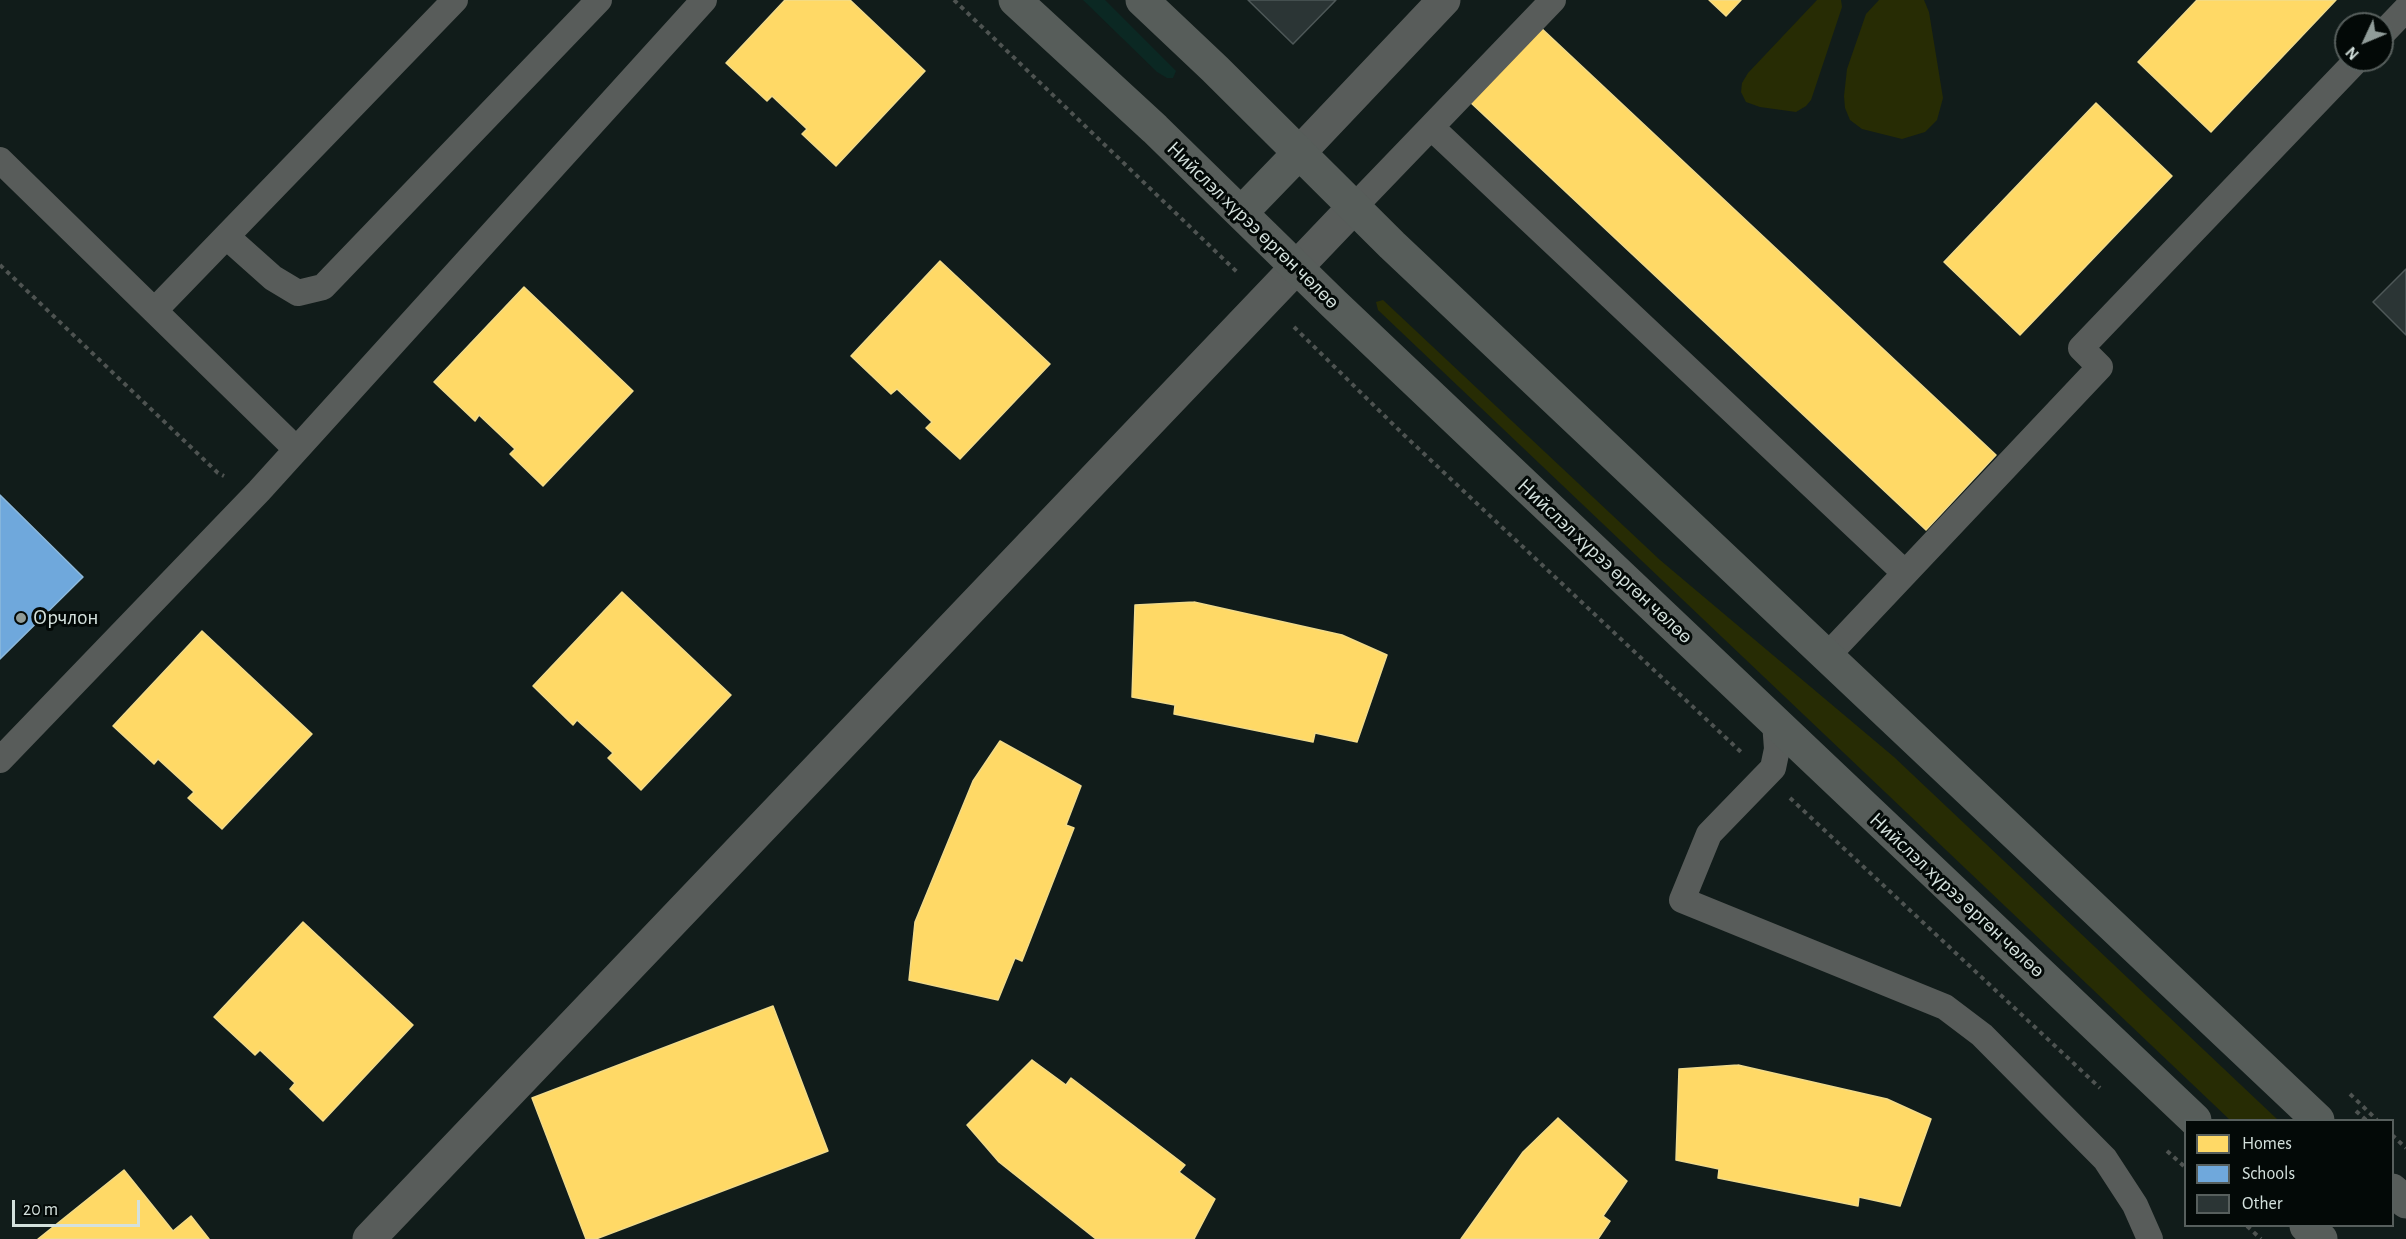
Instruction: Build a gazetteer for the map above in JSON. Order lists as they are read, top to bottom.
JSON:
{
  "streets": {
    "main road": ["Нийслэл хүрээ өргөн чөлөө"]
  },
  "places": ["Орчлон"],
  "legend": ["Homes", "Schools", "Other"],
  "scale_bar": "20 m",
  "north": "bottom left"
}
